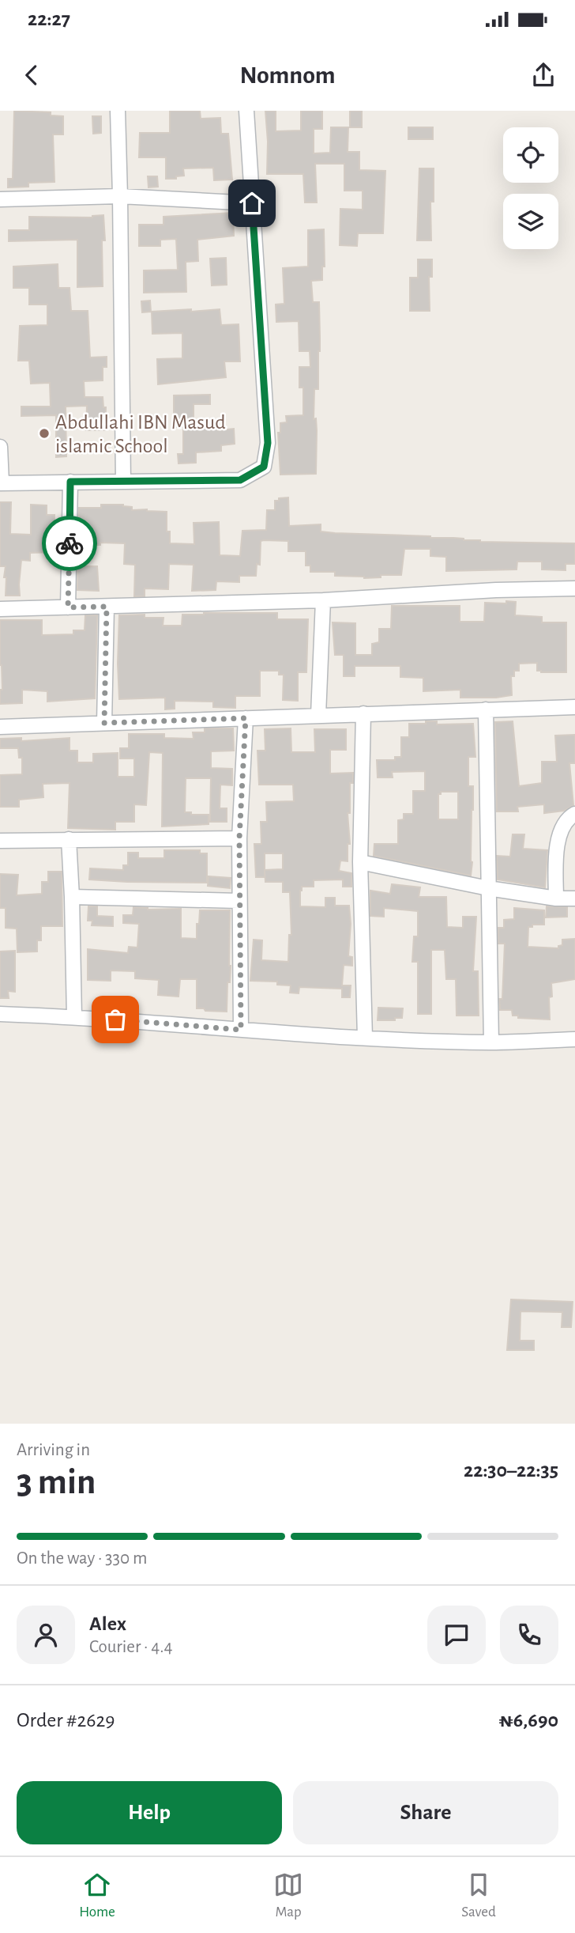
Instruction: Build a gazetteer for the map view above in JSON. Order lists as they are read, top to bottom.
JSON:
{
  "places": ["Abdullahi IBN Masud islamic School"],
  "page": {
    "status": "22:27",
    "header": "Nomnom",
    "heading": ["3 min", "Arriving in", "22:30–22:35"],
    "panel": [
      "Alex",
      "Courier · 4.4",
      "Order #2629",
      "₦6,690"
    ],
    "bar": "On the way · 330 m",
    "buttons": ["Help", "Share"],
    "tabs": ["Home", "Map", "Saved"]
  }
}
